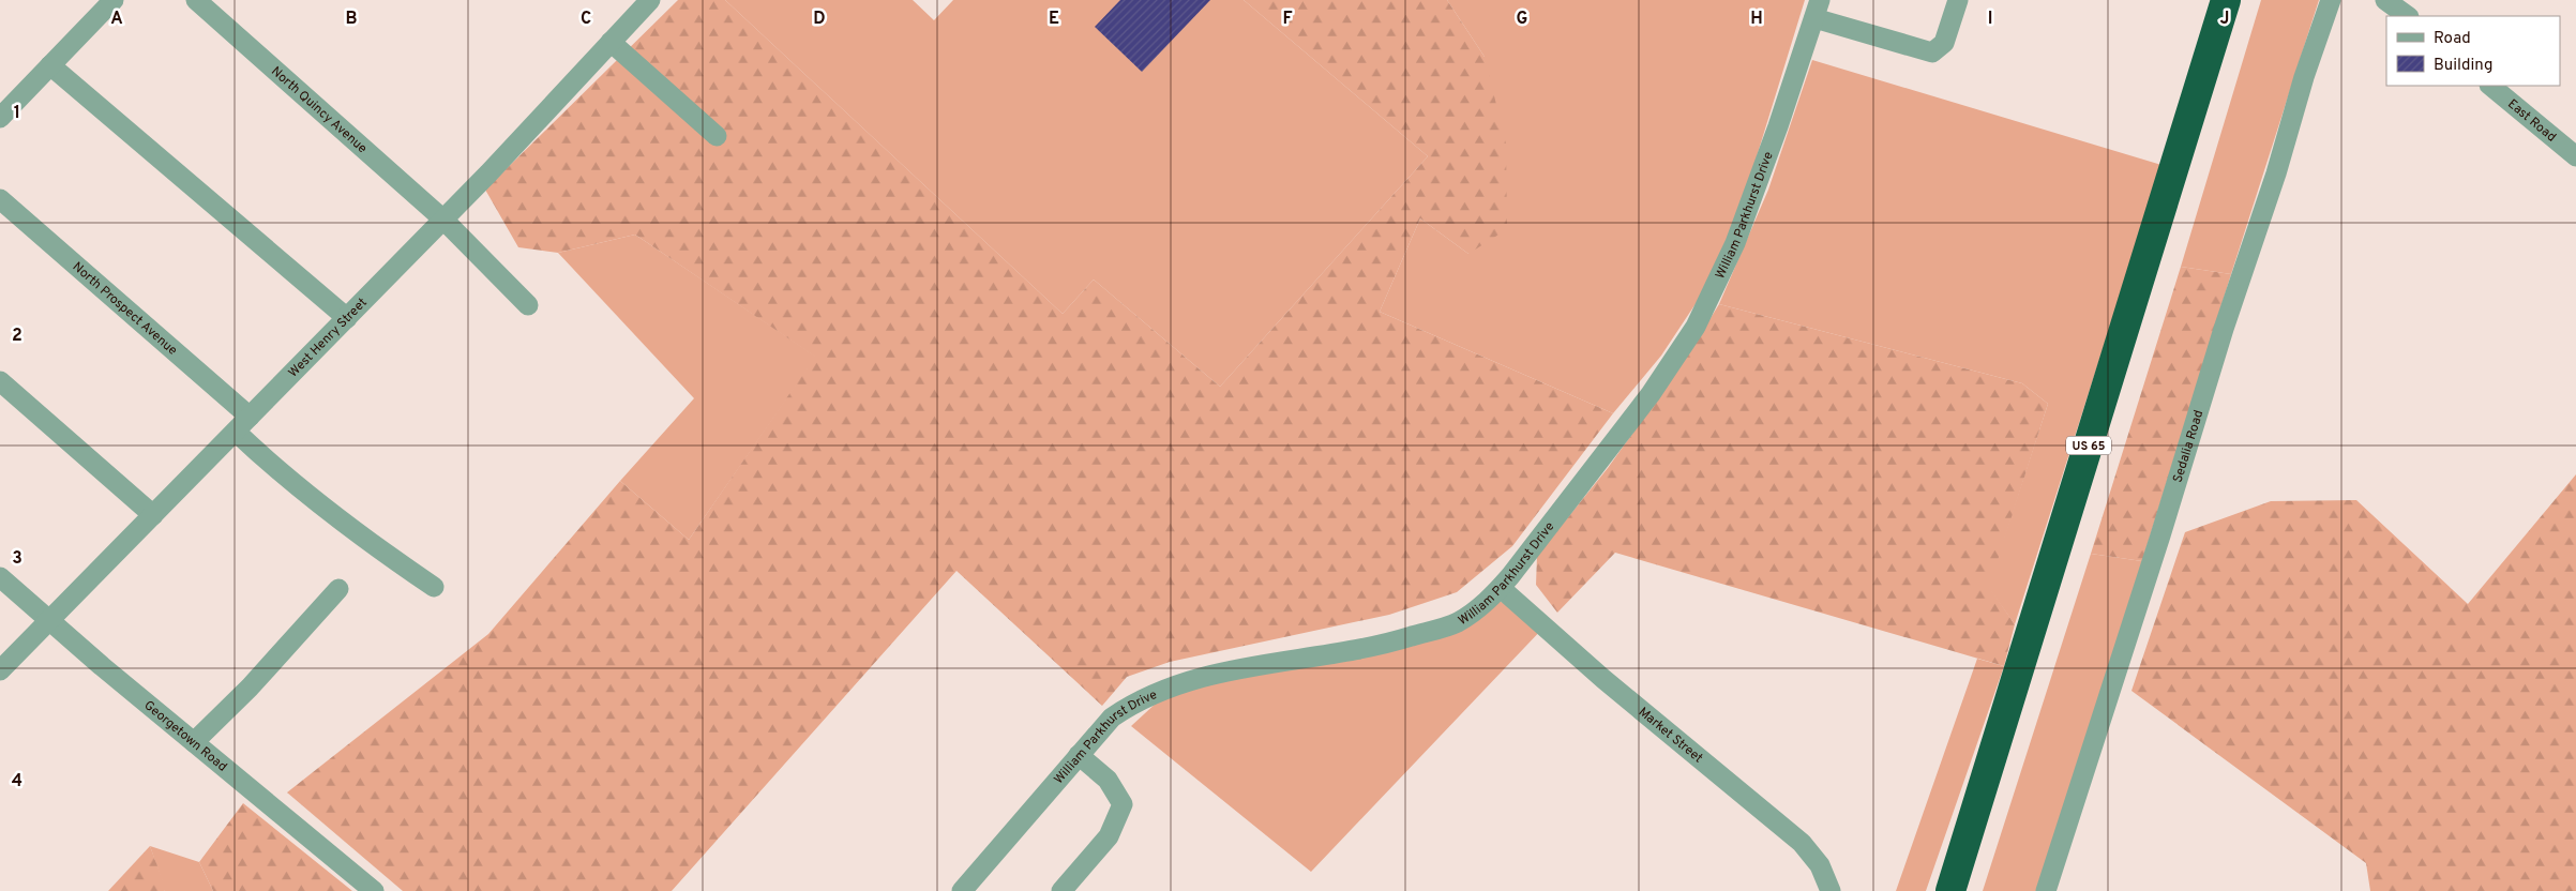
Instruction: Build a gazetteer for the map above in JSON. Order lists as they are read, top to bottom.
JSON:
{
  "streets": {
    "highway": ["US 65"],
    "street": [
      "North Quincy Avenue",
      "East Road",
      "William Parkhurst Drive",
      "North Prospect Avenue",
      "West Henry Street",
      "Sedalia Road",
      "Market Street",
      "Georgetown Road"
    ]
  },
  "crossings": [
    ["North Quincy Avenue", "West Henry Street"],
    ["William Parkhurst Drive", "Market Street"],
    ["North Prospect Avenue", "West Henry Street"],
    ["West Henry Street", "Georgetown Road"]
  ],
  "legend": ["Road", "Building"],
  "grid": {
    "columns": [
      "A",
      "B",
      "C",
      "D",
      "E",
      "F",
      "G",
      "H",
      "I",
      "J"
    ],
    "rows": [
      "1",
      "2",
      "3",
      "4"
    ]
  }
}
